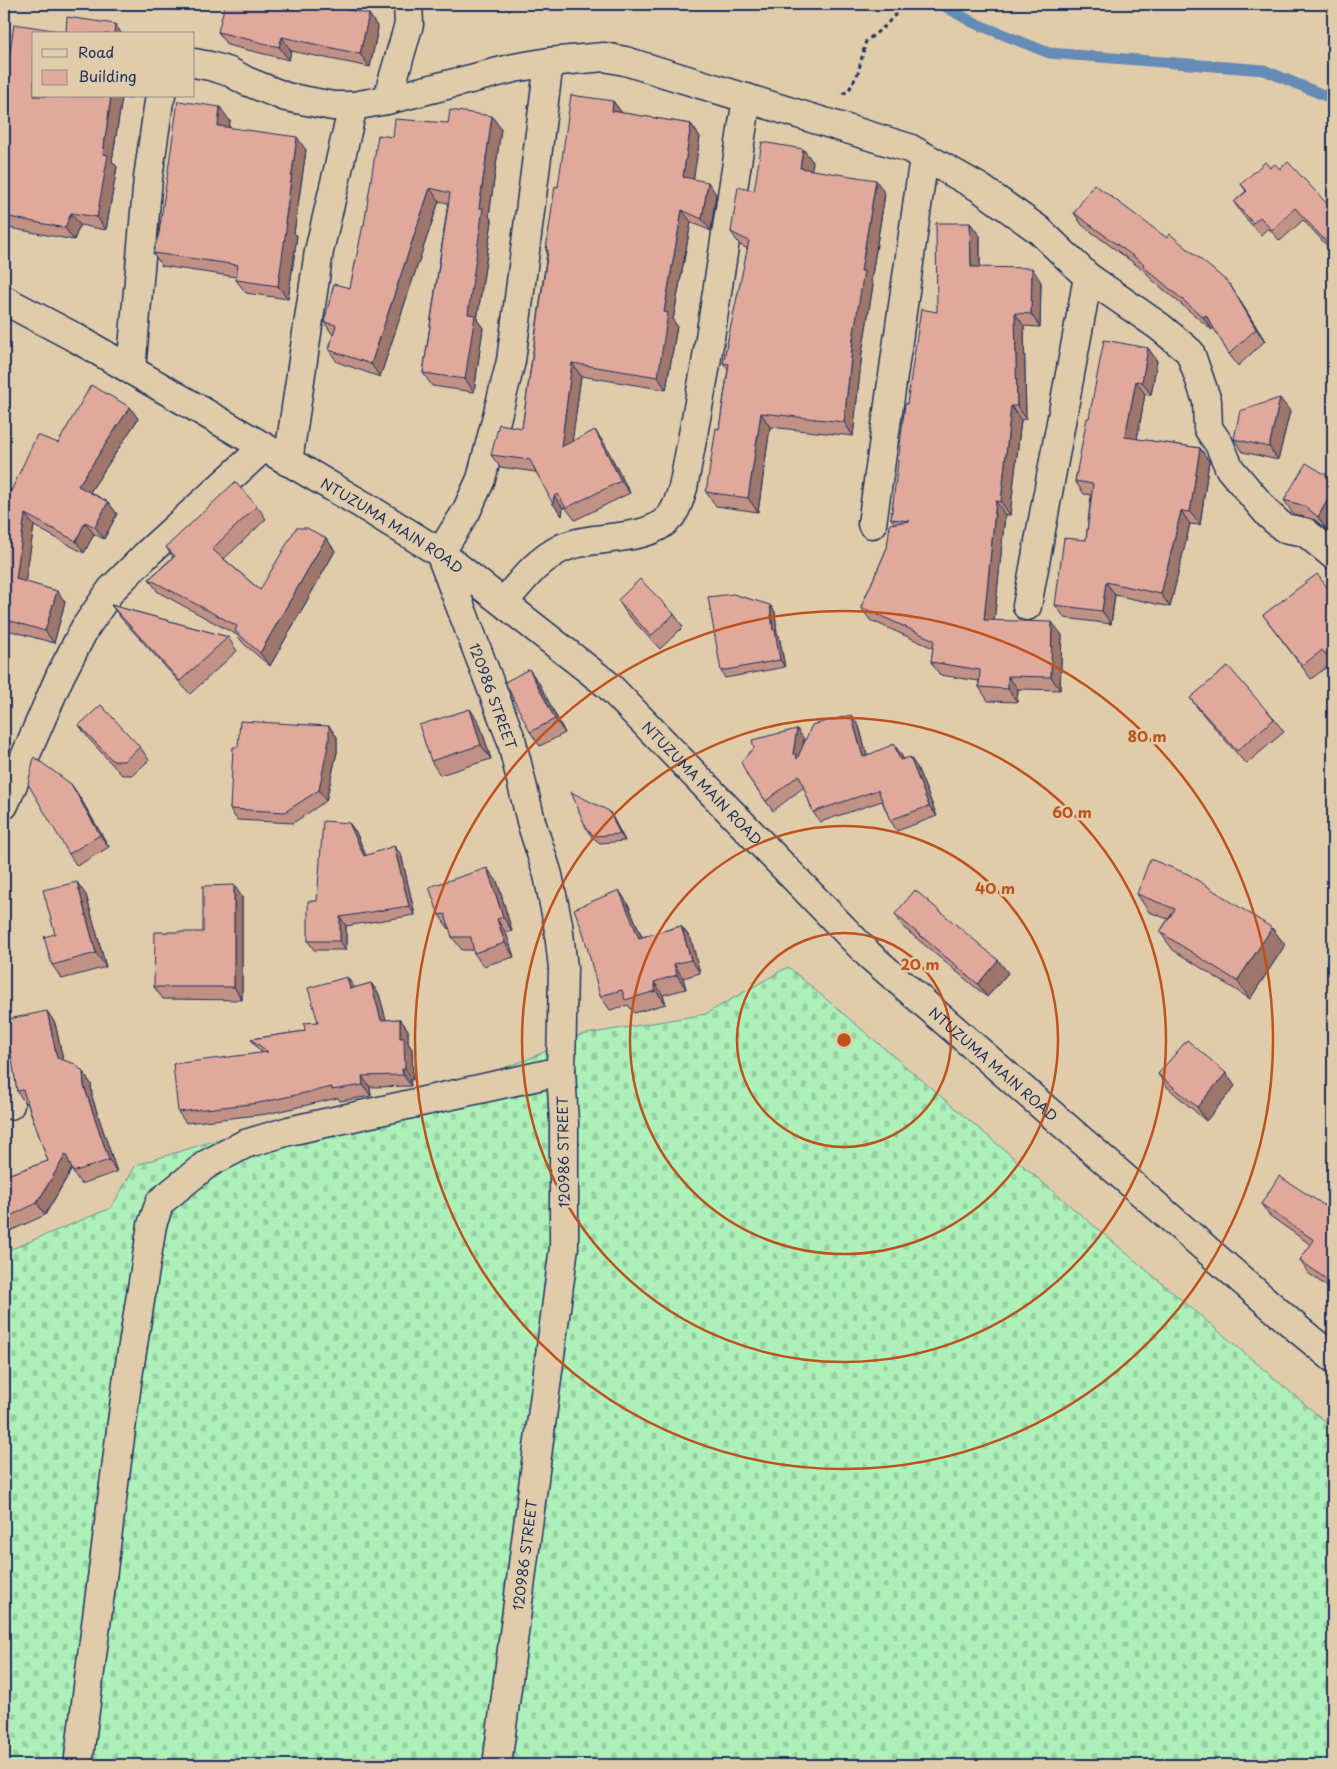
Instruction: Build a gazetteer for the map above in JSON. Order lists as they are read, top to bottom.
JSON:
{
  "streets": {
    "street": ["NTUZUMA MAIN ROAD", "120986 STREET"]
  },
  "crossings": [
    ["NTUZUMA MAIN ROAD", "120986 STREET"]
  ],
  "legend": ["Road", "Building"],
  "rings": [
    "80 m",
    "60 m",
    "40 m",
    "20 m"
  ]
}
